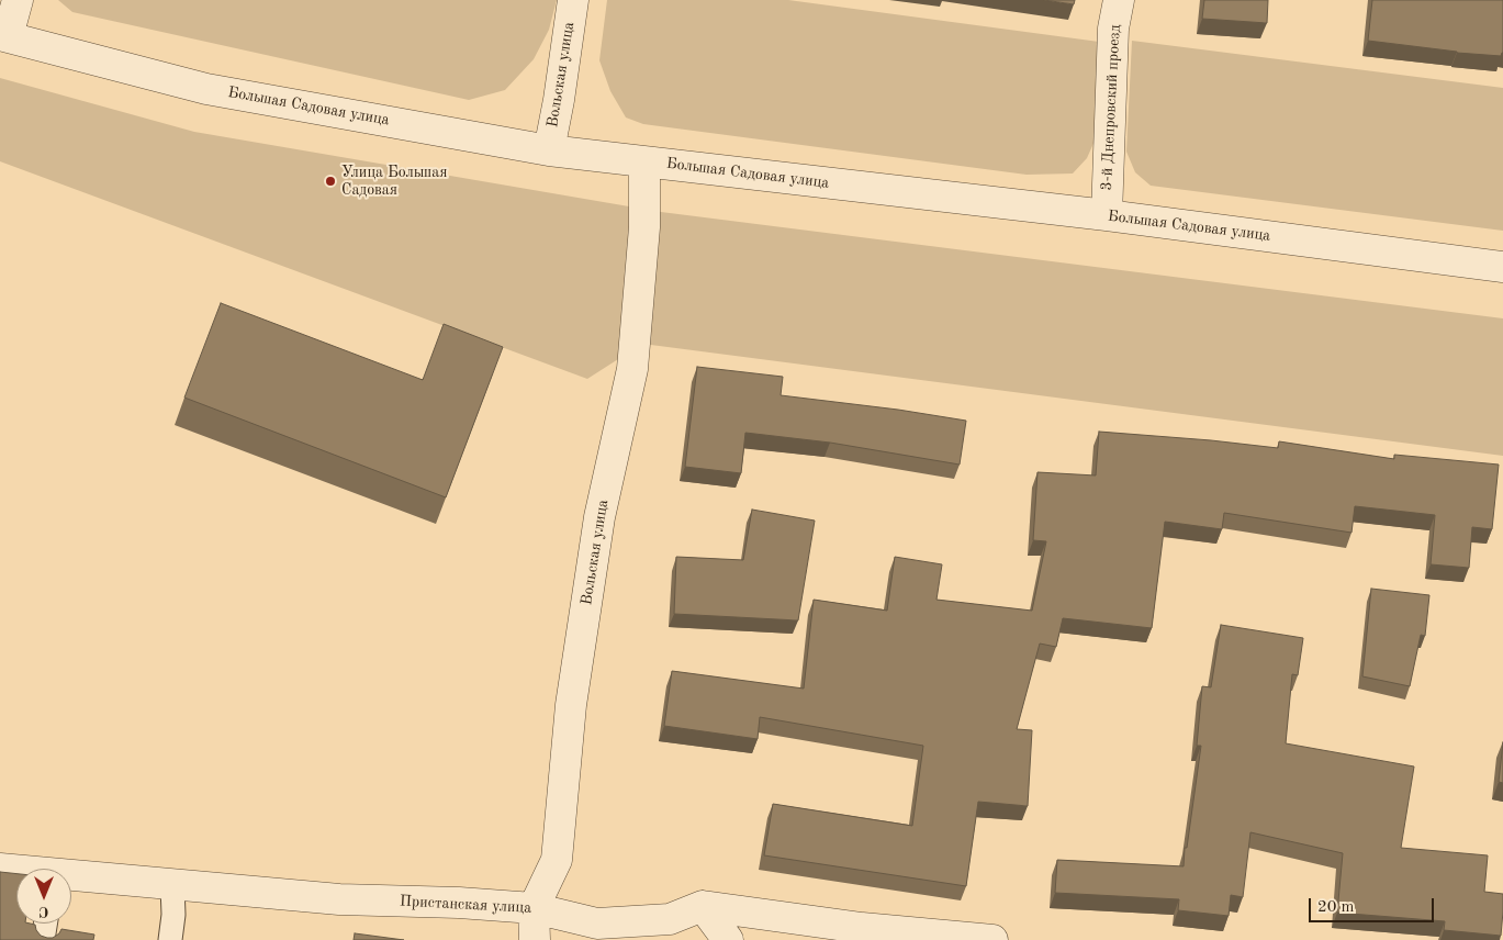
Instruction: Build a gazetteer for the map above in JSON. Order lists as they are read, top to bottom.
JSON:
{
  "streets": {
    "street": [
      "Вольская улица",
      "Большая Садовая улица",
      "3-й Днепровский проезд",
      "Пристанская улица"
    ]
  },
  "crossings": [
    ["Вольская улица", "Большая Садовая улица"],
    ["Вольская улица", "Пристанская улица"],
    ["Большая Садовая улица", "3-й Днепровский проезд"]
  ],
  "places": ["Улица Большая Садовая"],
  "scale_bar": "20 m",
  "north": "bottom"
}
